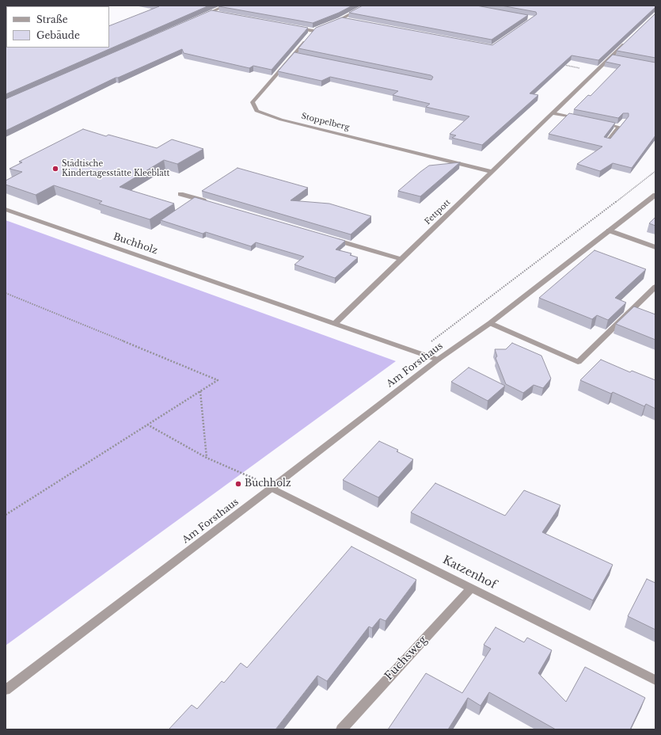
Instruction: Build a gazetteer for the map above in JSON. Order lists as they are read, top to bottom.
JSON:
{
  "streets": {
    "street": [
      "Stoppelberg",
      "Fettpott",
      "Buchholz",
      "Am Forsthaus",
      "Katzenhof",
      "Fuchsweg"
    ]
  },
  "crossings": [
    ["Stoppelberg", "Fettpott"],
    ["Fettpott", "Buchholz"],
    ["Buchholz", "Am Forsthaus"],
    ["Am Forsthaus", "Katzenhof"],
    ["Katzenhof", "Fuchsweg"]
  ],
  "places": ["Städtische Kindertagesstätte Kleeblatt", "Buchholz"],
  "legend": ["Straße", "Gebäude"]
}
